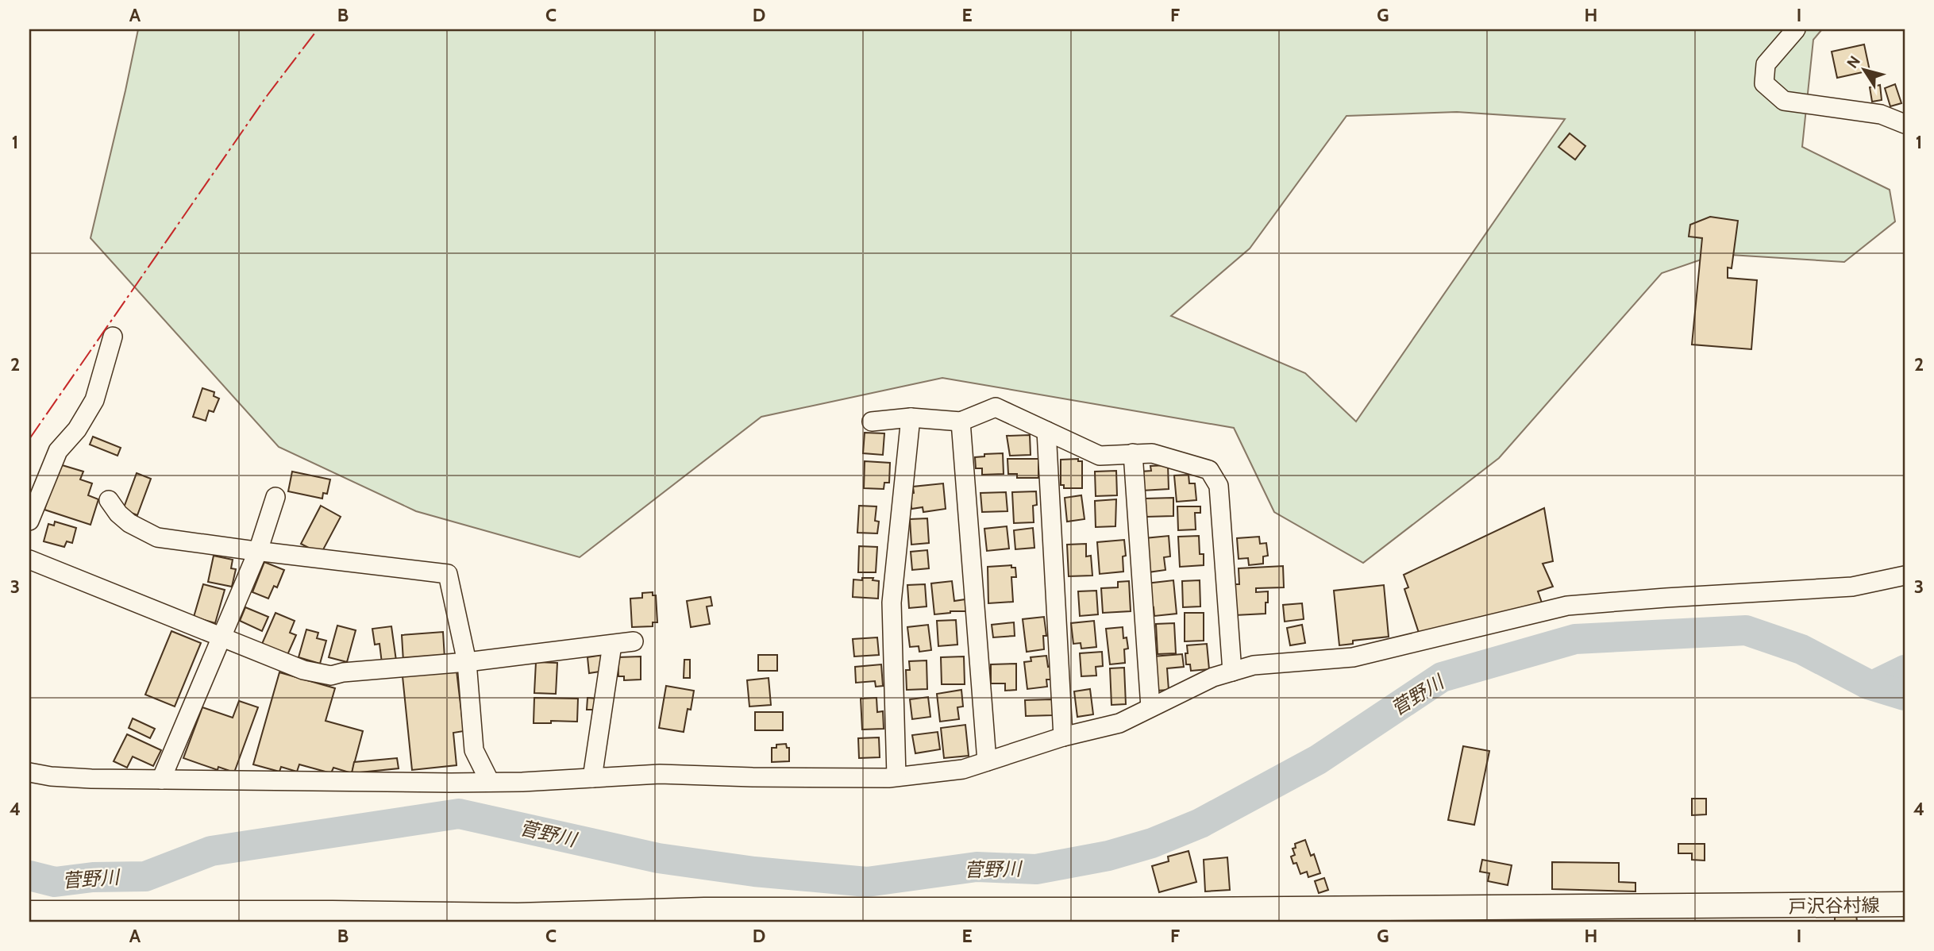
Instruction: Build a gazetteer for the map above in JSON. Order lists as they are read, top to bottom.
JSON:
{
  "streets": {
    "main road": ["戸沢谷村線"]
  },
  "water": ["菅野川"],
  "north": "top left",
  "grid": {
    "columns": [
      "A",
      "B",
      "C",
      "D",
      "E",
      "F",
      "G",
      "H",
      "I"
    ],
    "rows": [
      "1",
      "2",
      "3",
      "4"
    ]
  }
}
